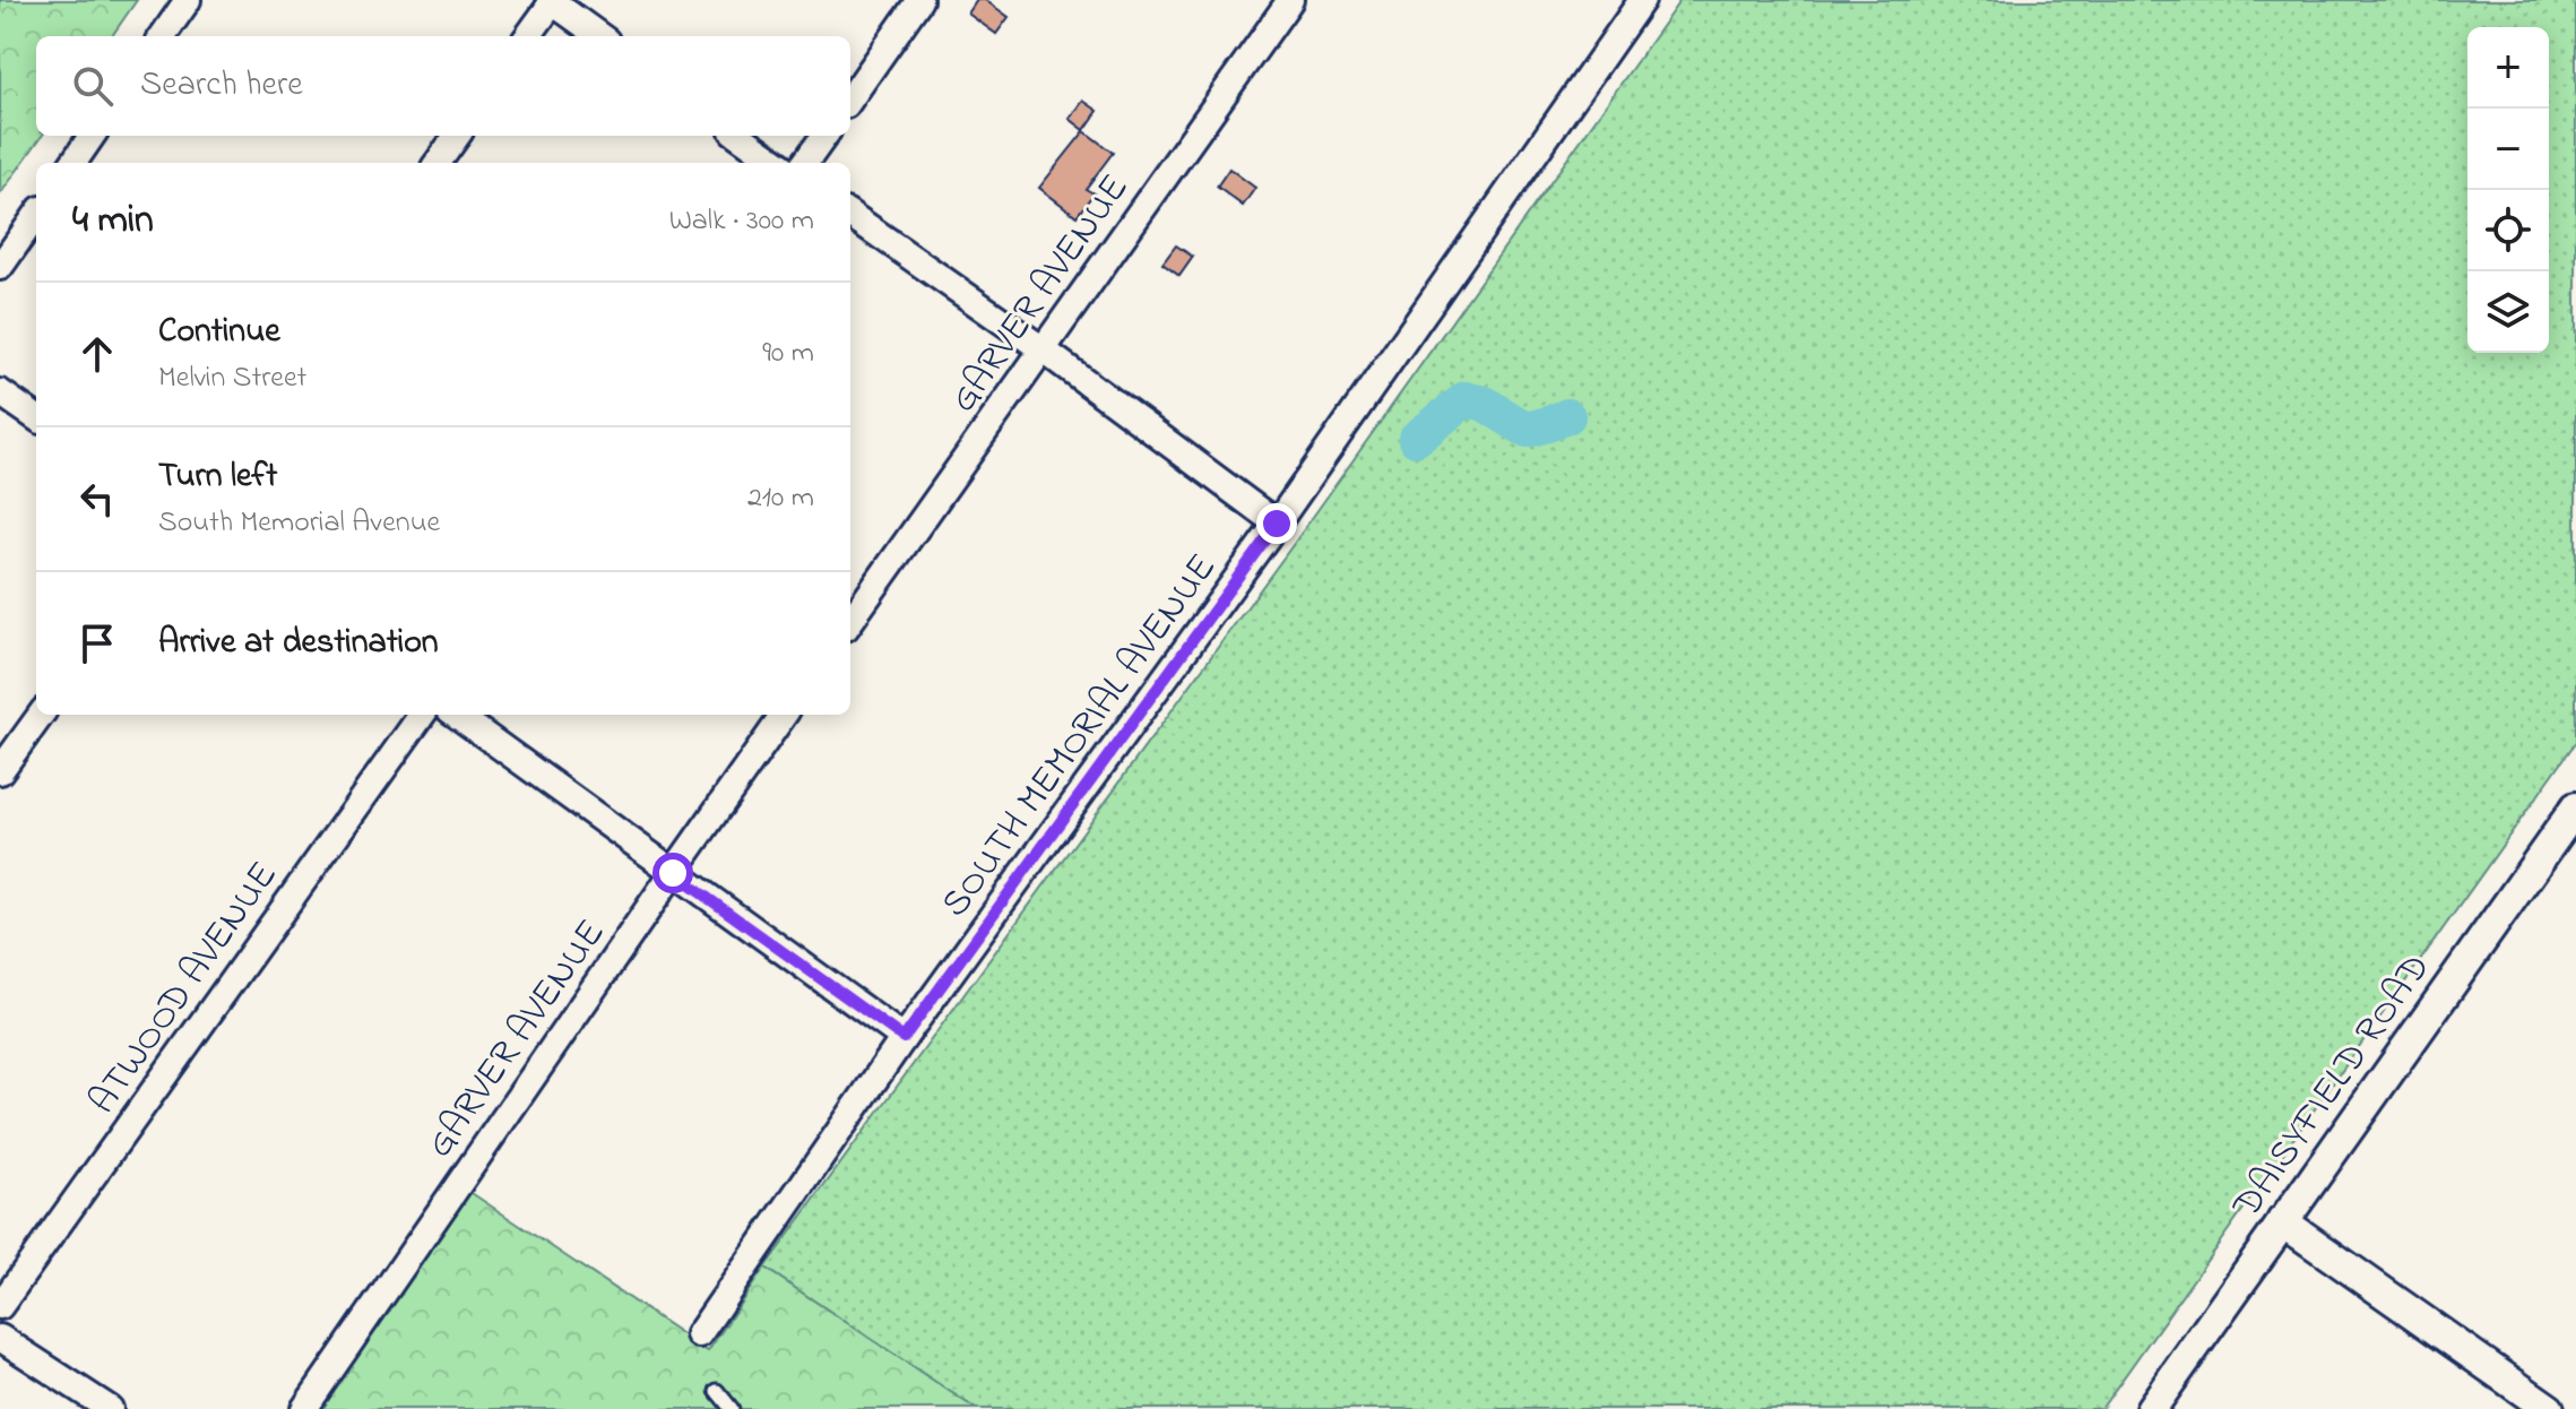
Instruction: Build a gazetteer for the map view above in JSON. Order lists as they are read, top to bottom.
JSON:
{
  "streets": {
    "street": [
      "GARVER AVENUE",
      "SOUTH MEMORIAL AVENUE",
      "ATWOOD AVENUE",
      "DAISYFIELD ROAD"
    ]
  },
  "page": {
    "map_buttons": ["+", "−"],
    "search": "Search here",
    "heading": ["4 min", "Walk · 300 m"],
    "list": [
      ["Continue", "Melvin Street", "90 m"],
      ["Turn left", "South Memorial Avenue", "210 m"],
      "Arrive at destination"
    ]
  }
}
